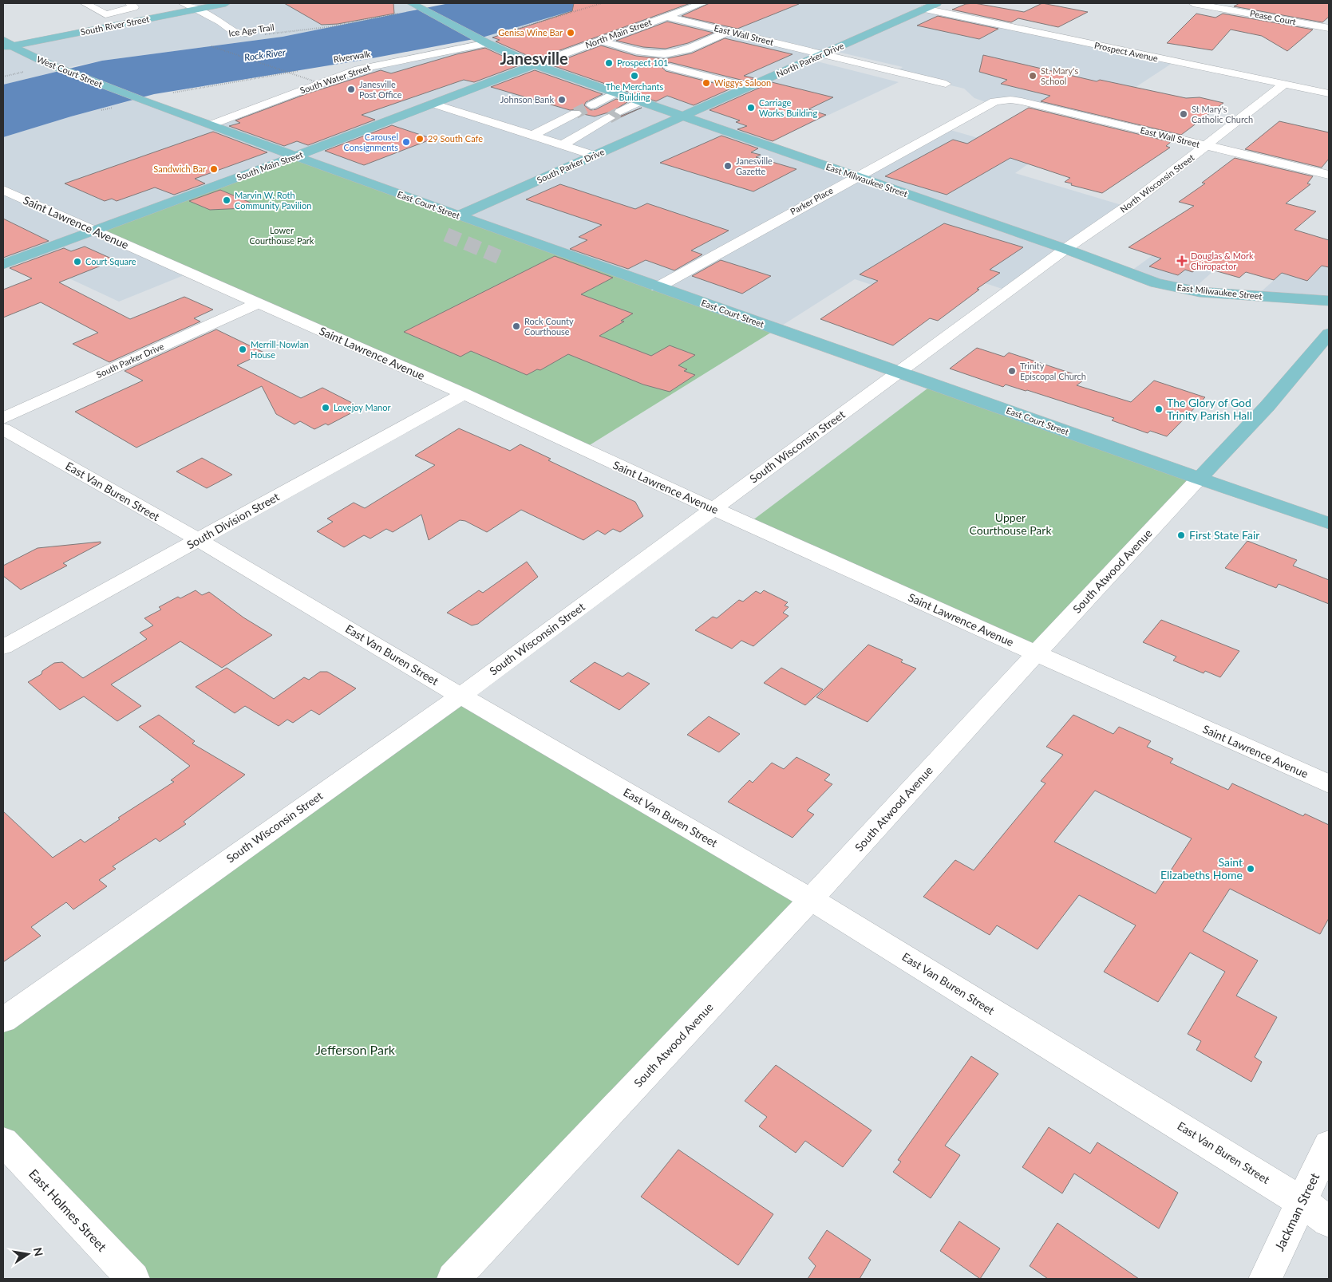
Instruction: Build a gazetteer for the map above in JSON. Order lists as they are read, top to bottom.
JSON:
{
  "streets": {
    "main road": [
      "South River Street",
      "North Parker Drive",
      "West Court Street",
      "South Main Street",
      "South Parker Drive",
      "East Milwaukee Street",
      "East Court Street",
      "South Atwood Avenue"
    ],
    "street": [
      "Pease Court",
      "North Main Street",
      "East Wall Street",
      "Prospect Avenue",
      "South Water Street",
      "North Wisconsin Street",
      "Parker Place",
      "Saint Lawrence Avenue",
      "South Wisconsin Street",
      "East Van Buren Street",
      "South Division Street",
      "East Holmes Street",
      "Jackman Street"
    ],
    "path": ["Ice Age Trail"]
  },
  "crossings": [
    ["South River Street", "West Court Street"],
    ["Ice Age Trail", "East Milwaukee Street"],
    ["North Main Street", "East Wall Street"],
    ["North Main Street", "South Main Street"],
    ["North Main Street", "East Milwaukee Street"],
    ["East Wall Street", "North Parker Drive"],
    ["East Wall Street", "North Wisconsin Street"],
    ["East Wall Street", "Parker Place"],
    ["Prospect Avenue", "North Parker Drive"],
    ["Prospect Avenue", "North Wisconsin Street"],
    ["North Parker Drive", "South Parker Drive"],
    ["North Parker Drive", "East Milwaukee Street"],
    ["West Court Street", "East Court Street"],
    ["South Water Street", "East Milwaukee Street"],
    ["South Water Street", "East Court Street"],
    ["South Main Street", "East Milwaukee Street"],
    ["South Main Street", "East Court Street"],
    ["South Main Street", "Saint Lawrence Avenue"],
    ["South Parker Drive", "East Milwaukee Street"],
    ["South Parker Drive", "East Court Street"],
    ["South Parker Drive", "Saint Lawrence Avenue"],
    ["East Milwaukee Street", "North Wisconsin Street"],
    ["East Milwaukee Street", "Parker Place"],
    ["East Milwaukee Street", "South Wisconsin Street"],
    ["North Wisconsin Street", "South Wisconsin Street"],
    ["Parker Place", "East Court Street"],
    ["East Court Street", "South Wisconsin Street"],
    ["East Court Street", "South Atwood Avenue"],
    ["Saint Lawrence Avenue", "South Wisconsin Street"],
    ["Saint Lawrence Avenue", "South Division Street"],
    ["Saint Lawrence Avenue", "South Atwood Avenue"],
    ["South Wisconsin Street", "East Van Buren Street"],
    ["East Van Buren Street", "South Division Street"],
    ["East Van Buren Street", "South Atwood Avenue"],
    ["East Van Buren Street", "Jackman Street"]
  ],
  "districts": ["Janesville"],
  "water": ["Rock River"],
  "parks": ["Lower Courthouse Park", "Upper Courthouse Park", "Jefferson Park"],
  "places": {
    "other": [
      "Genisa Wine Bar",
      "Prospect 101",
      "The Merchants Building",
      "St. Mary's School",
      "Wiggys Saloon",
      "Janesville Post Office",
      "Johnson Bank",
      "Carriage Works Building",
      "St Mary's Catholic Church",
      "29 South Cafe",
      "Carousel Consignments",
      "Janesville Gazette",
      "Sandwich Bar",
      "Marvin W. Roth Community Pavilion",
      "Court Square",
      "Rock County Courthouse",
      "Merrill-Nowlan House",
      "Trinity Episcopal Church",
      "Lovejoy Manor",
      "The Glory of God Trinity Parish Hall",
      "First State Fair",
      "Saint Elizabeths Home"
    ],
    "health": ["Douglas & Mork Chiropactor"]
  },
  "north": "right"
}
